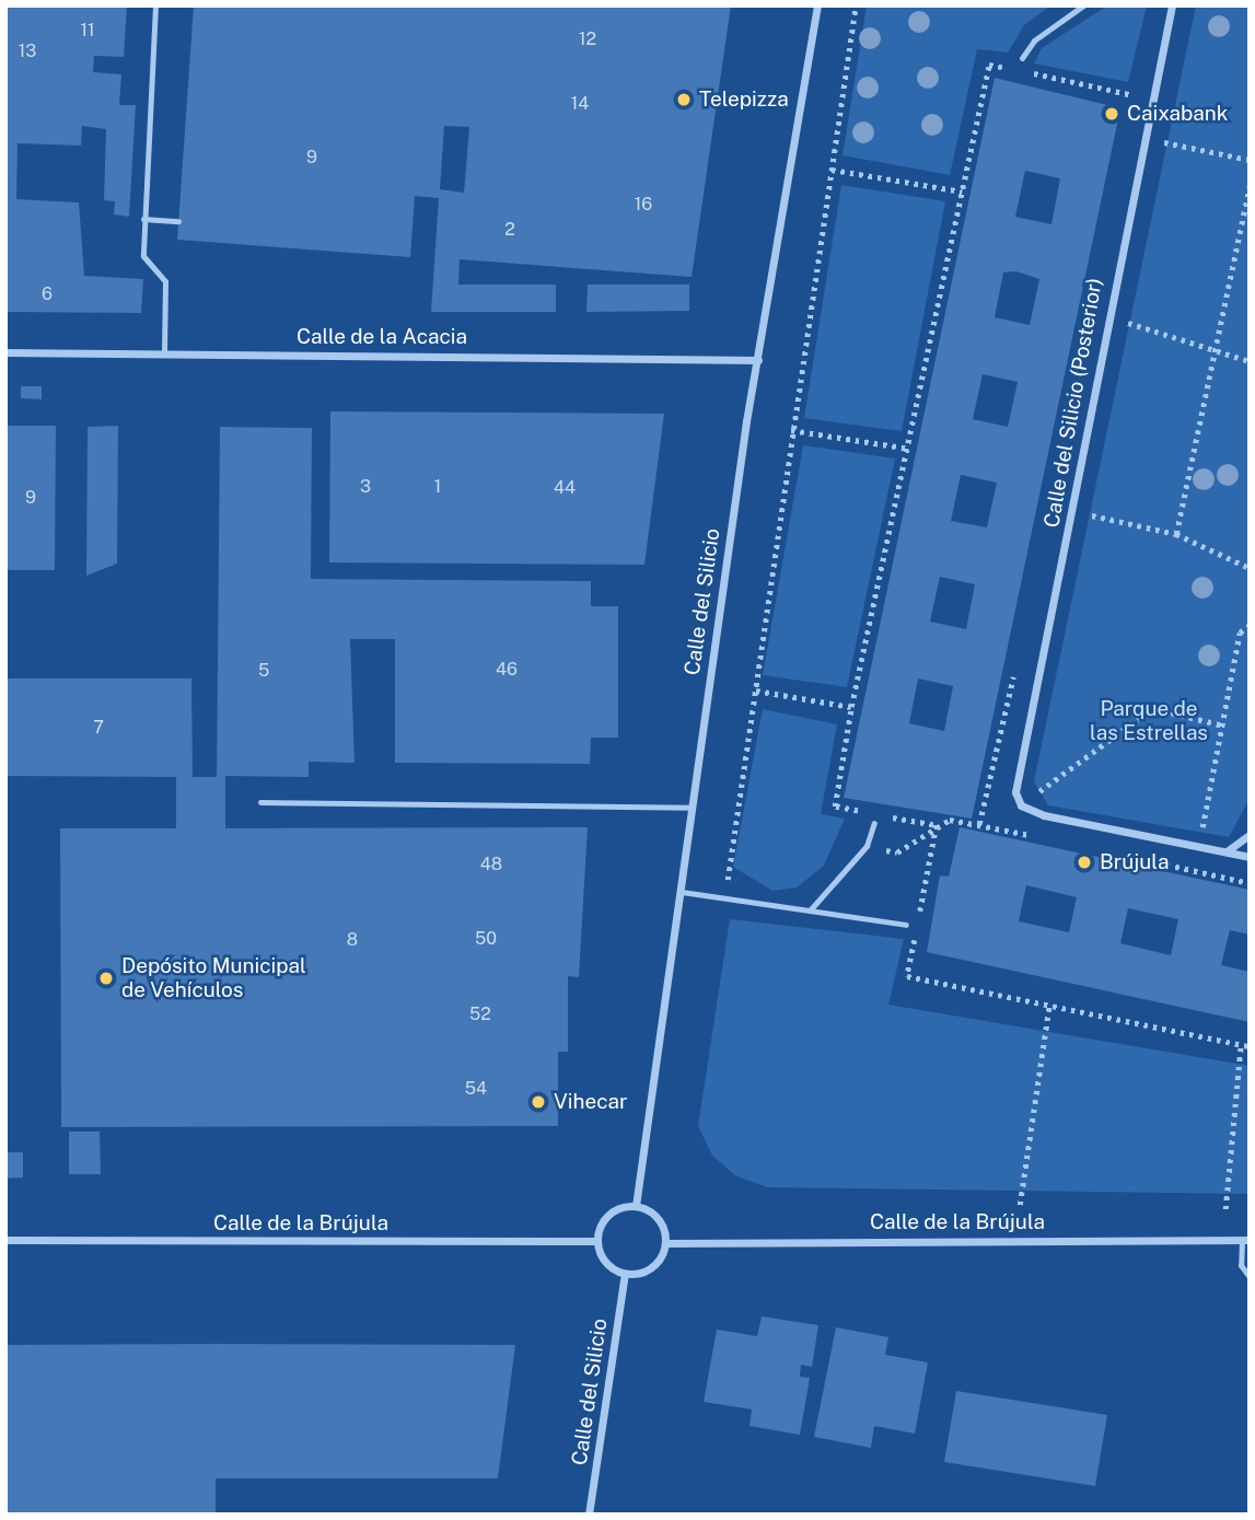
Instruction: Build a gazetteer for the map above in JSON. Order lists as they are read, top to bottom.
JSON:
{
  "streets": {
    "street": [
      "Calle de la Acacia",
      "Calle del Silicio (Posterior)",
      "Calle del Silicio",
      "Calle de la Brújula"
    ]
  },
  "crossings": [
    ["Calle de la Acacia", "Calle del Silicio"],
    ["Calle del Silicio", "Calle de la Brújula"]
  ],
  "parks": ["Parque de las Estrellas"],
  "places": [
    "Telepizza",
    "Caixabank",
    "Brújula",
    "Depósito Municipal de Vehículos",
    "Vihecar"
  ],
  "house_numbers": [
    "11",
    "12",
    "13",
    "14",
    "9",
    "16",
    "2",
    "6",
    "3",
    "1",
    "44",
    "9",
    "46",
    "5",
    "7",
    "48",
    "50",
    "8",
    "52",
    "54"
  ]
}
